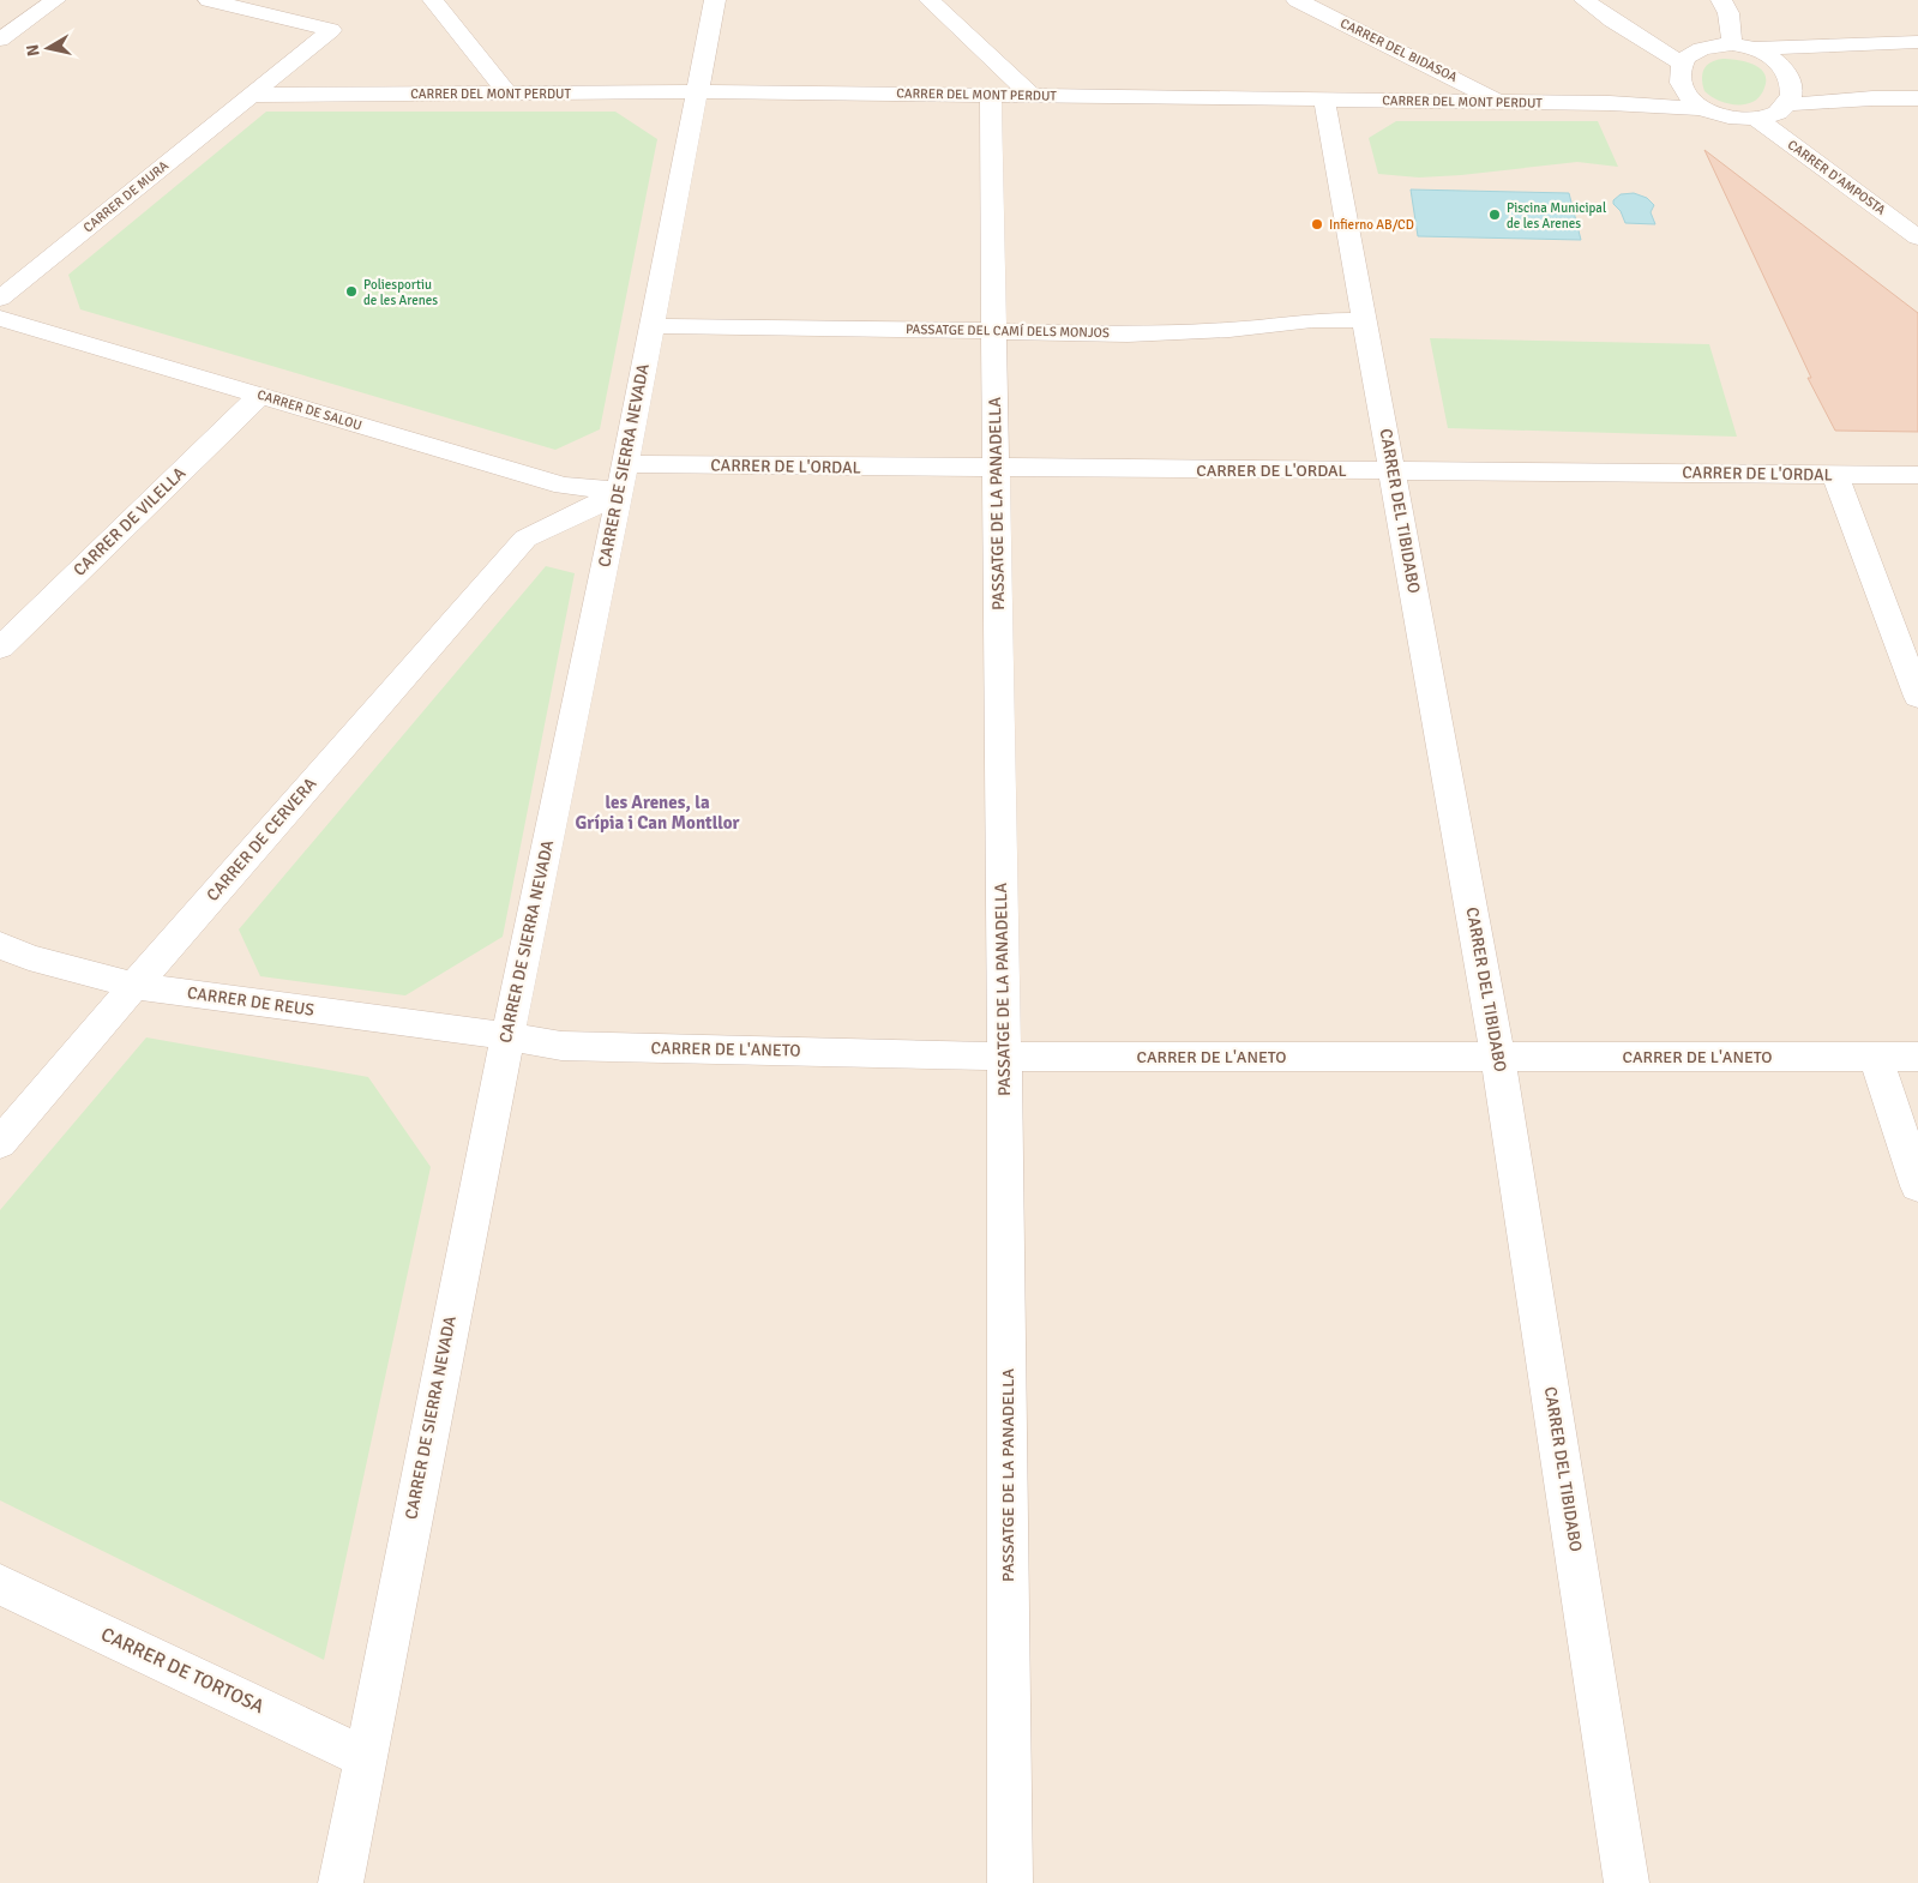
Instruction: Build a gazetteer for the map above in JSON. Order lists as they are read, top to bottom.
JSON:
{
  "streets": {
    "street": [
      "CARRER DEL BIDASOA",
      "CARRER DEL MONT PERDUT",
      "CARRER D'AMPOSTA",
      "CARRER DE MURA",
      "PASSATGE DEL CAMÍ DELS MONJOS",
      "CARRER DE SALOU",
      "CARRER DE SIERRA NEVADA",
      "CARRER DE L'ORDAL",
      "PASSATGE DE LA PANADELLA",
      "CARRER DEL TIBIDABO",
      "CARRER DE VILELLA",
      "CARRER DE CERVERA",
      "CARRER DE REUS",
      "CARRER DE L'ANETO",
      "CARRER DE TORTOSA"
    ]
  },
  "crossings": [
    ["CARRER DEL BIDASOA", "CARRER DEL MONT PERDUT"],
    ["CARRER DEL MONT PERDUT", "CARRER D'AMPOSTA"],
    ["CARRER DEL MONT PERDUT", "CARRER DE MURA"],
    ["CARRER DEL MONT PERDUT", "CARRER DE SIERRA NEVADA"],
    ["CARRER DEL MONT PERDUT", "PASSATGE DE LA PANADELLA"],
    ["CARRER DEL MONT PERDUT", "CARRER DEL TIBIDABO"],
    ["PASSATGE DEL CAMÍ DELS MONJOS", "CARRER DE SIERRA NEVADA"],
    ["PASSATGE DEL CAMÍ DELS MONJOS", "PASSATGE DE LA PANADELLA"],
    ["PASSATGE DEL CAMÍ DELS MONJOS", "CARRER DEL TIBIDABO"],
    ["CARRER DE SALOU", "CARRER DE SIERRA NEVADA"],
    ["CARRER DE SALOU", "CARRER DE L'ORDAL"],
    ["CARRER DE SALOU", "CARRER DE VILELLA"],
    ["CARRER DE SALOU", "CARRER DE CERVERA"],
    ["CARRER DE SIERRA NEVADA", "CARRER DE L'ORDAL"],
    ["CARRER DE SIERRA NEVADA", "CARRER DE CERVERA"],
    ["CARRER DE SIERRA NEVADA", "CARRER DE REUS"],
    ["CARRER DE SIERRA NEVADA", "CARRER DE L'ANETO"],
    ["CARRER DE SIERRA NEVADA", "CARRER DE TORTOSA"],
    ["CARRER DE L'ORDAL", "PASSATGE DE LA PANADELLA"],
    ["CARRER DE L'ORDAL", "CARRER DEL TIBIDABO"],
    ["CARRER DE L'ORDAL", "CARRER DE CERVERA"],
    ["PASSATGE DE LA PANADELLA", "CARRER DE L'ANETO"],
    ["CARRER DEL TIBIDABO", "CARRER DE L'ANETO"],
    ["CARRER DE CERVERA", "CARRER DE REUS"],
    ["CARRER DE REUS", "CARRER DE L'ANETO"]
  ],
  "districts": ["les Arenes, la Grípia i Can Montllor"],
  "places": ["Piscina Municipal de les Arenes", "Infierno AB/CD", "Poliesportiu de les Arenes"],
  "north": "left"
}
